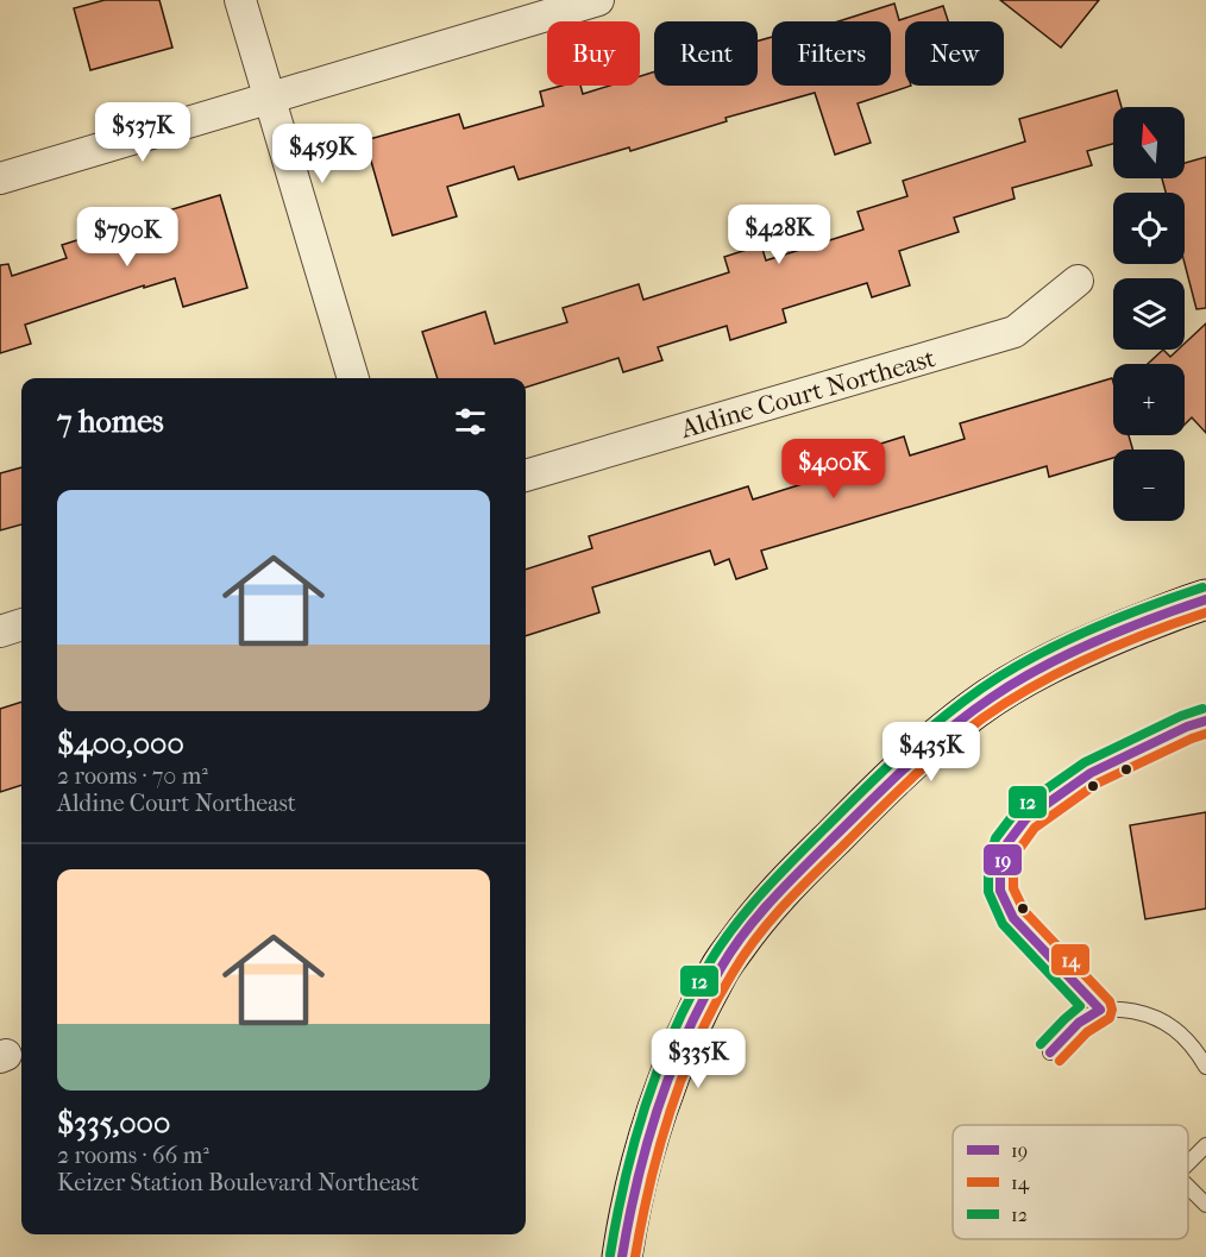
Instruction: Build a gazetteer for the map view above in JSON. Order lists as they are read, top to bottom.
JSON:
{
  "streets": {
    "street": ["Aldine Court Northeast"]
  },
  "lines": ["transit line 12", "transit line 19", "transit line 14"],
  "legend": ["19", "14", "12"],
  "north": "top",
  "page": {
    "chip": [
      "Buy",
      "Rent",
      "Filters",
      "New"
    ],
    "price": [
      "$537K",
      "$459K",
      "$428K",
      "$790K",
      "$400K",
      "$435K",
      "$335K"
    ],
    "map_buttons": ["+", "−"],
    "heading": "7 homes",
    "list": [
      {
        "name": "$400,000",
        "note": "2 rooms · 70 m² · Aldine Court Northeast"
      },
      {
        "name": "$335,000",
        "note": "2 rooms · 66 m² · Keizer Station Boulevard Northeast"
      }
    ]
  }
}
